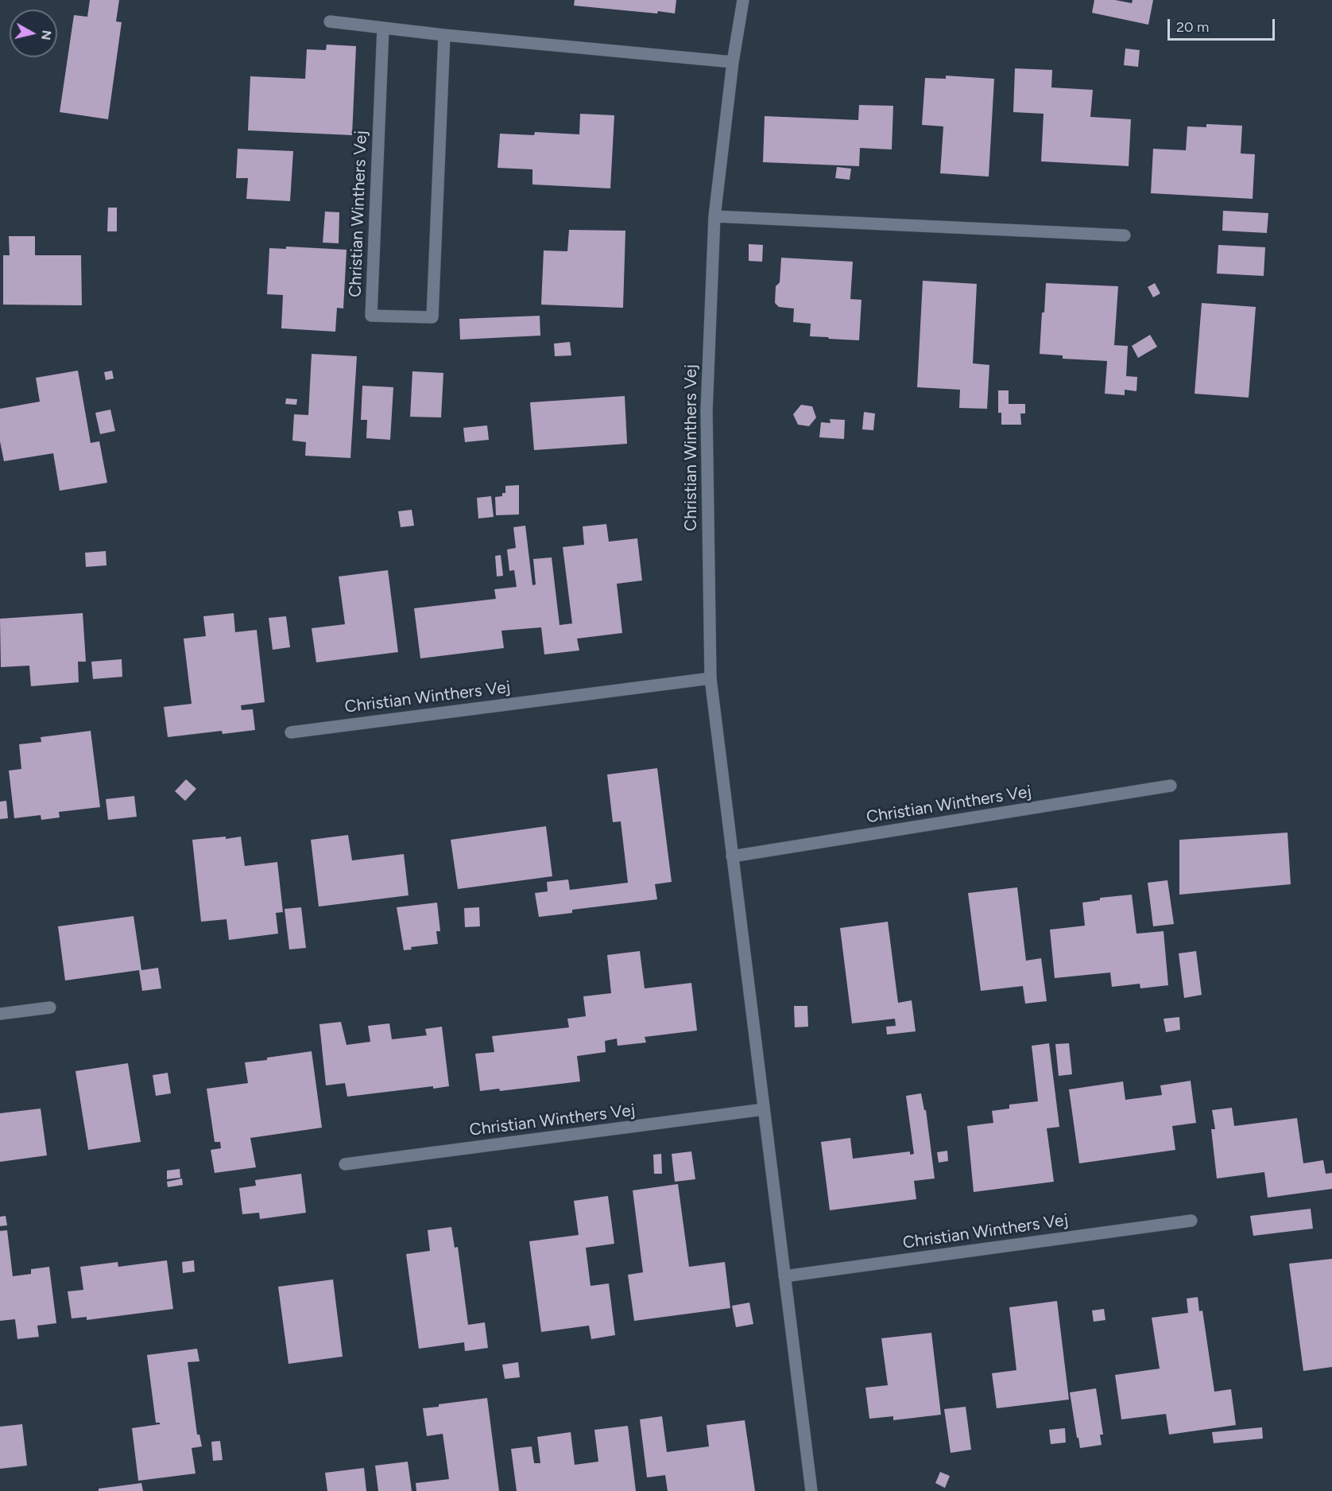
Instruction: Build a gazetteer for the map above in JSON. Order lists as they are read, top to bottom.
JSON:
{
  "streets": {
    "street": ["Christian Winthers Vej"]
  },
  "scale_bar": "20 m",
  "north": "right"
}
